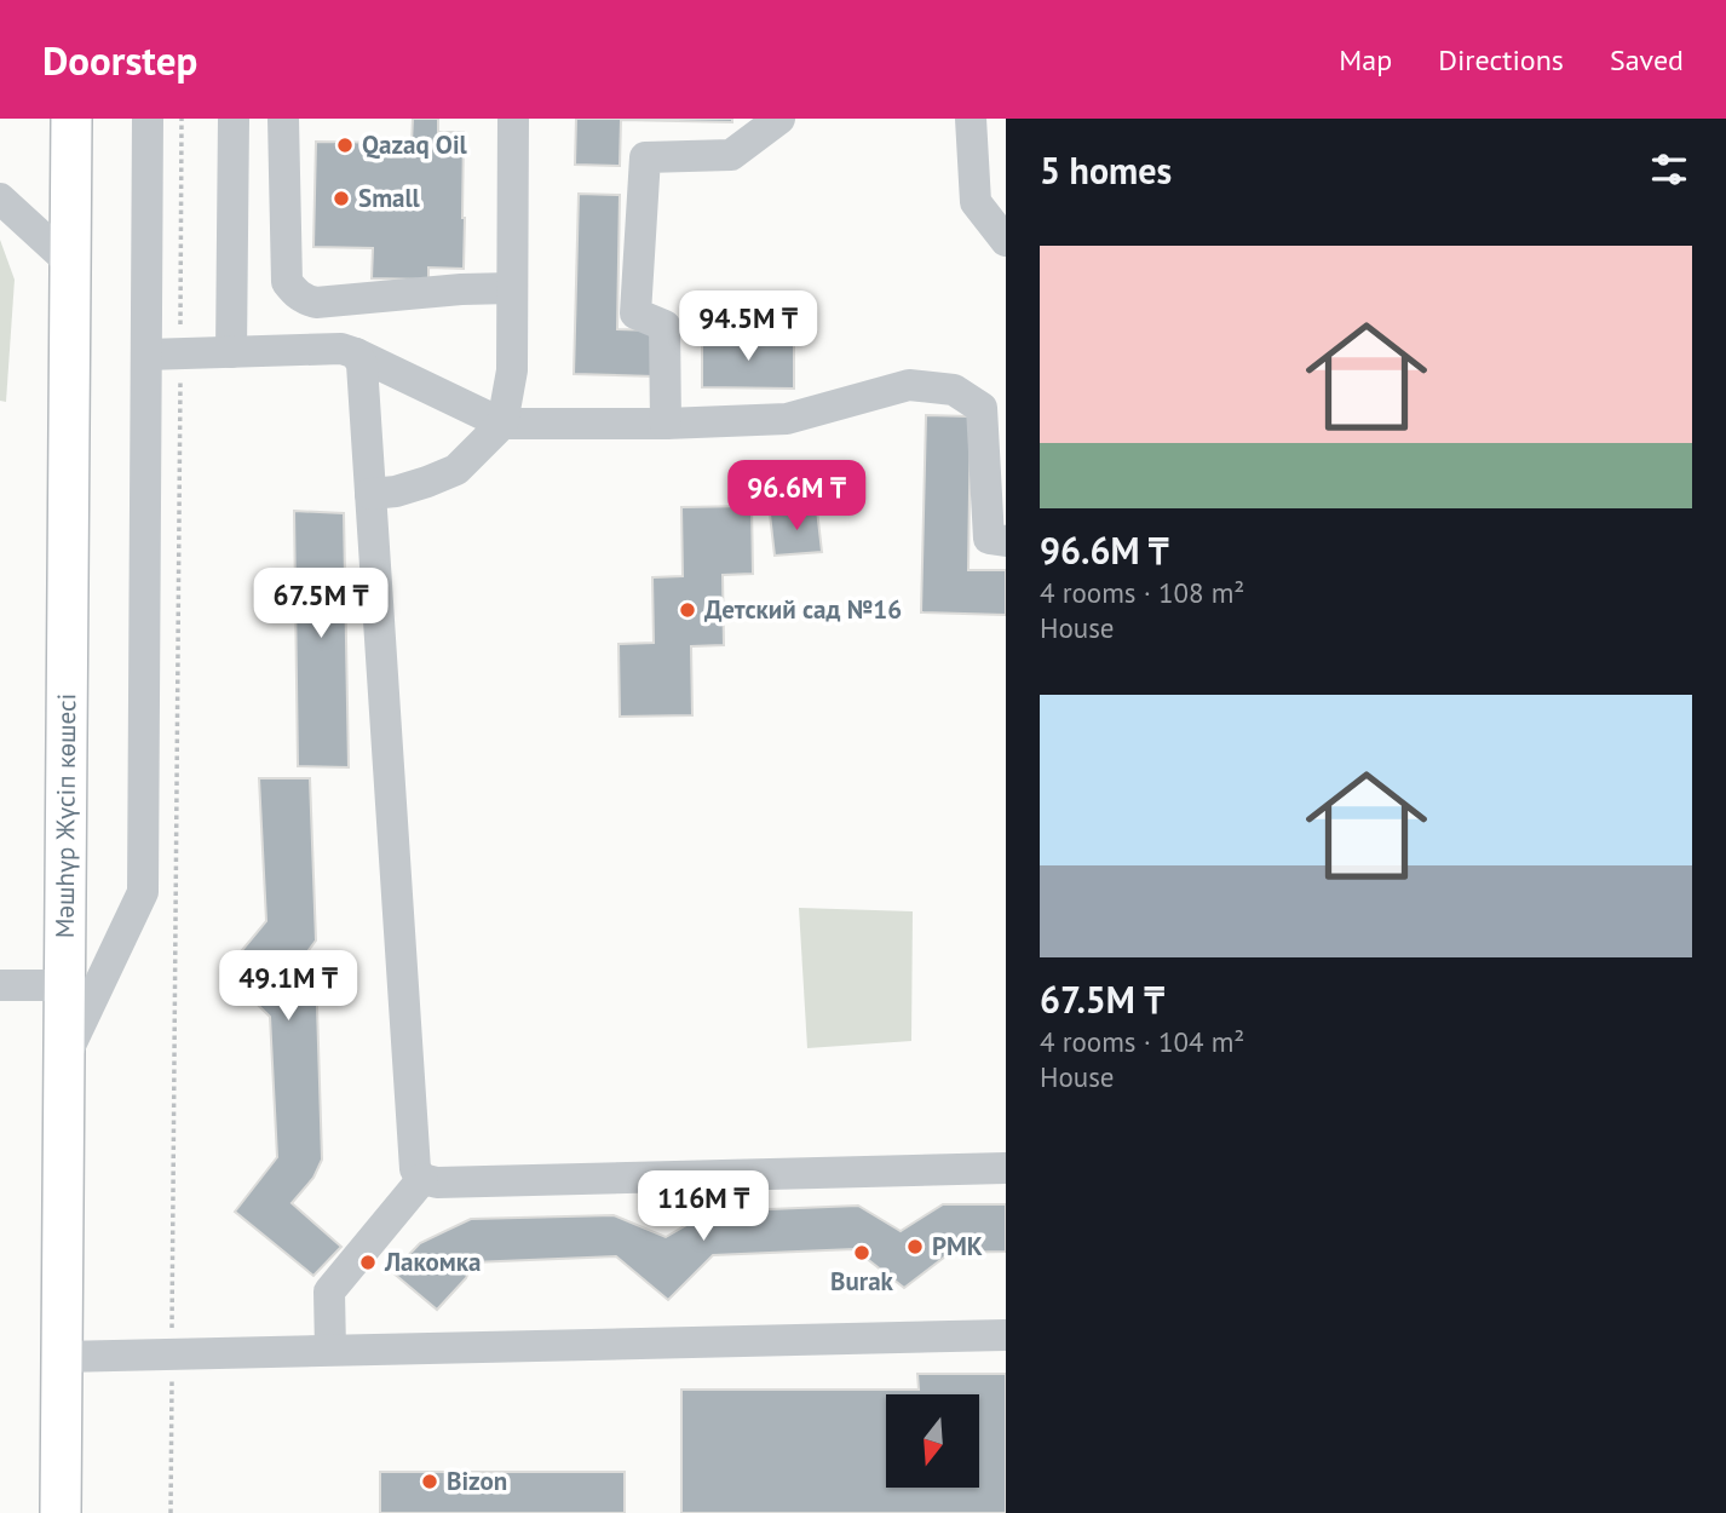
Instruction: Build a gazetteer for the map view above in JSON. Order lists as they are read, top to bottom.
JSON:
{
  "streets": {
    "main road": ["Мәшһүр Жүсіп көшесі"]
  },
  "places": [
    "Qazaq Oil",
    "Small",
    "Детский сад №16",
    "РМК",
    "Burak",
    "Лакомка",
    "Bizon"
  ],
  "north": "bottom",
  "page": {
    "header": "Doorstep",
    "nav": ["Map", "Directions", "Saved"],
    "heading": "5 homes",
    "list": [
      {
        "name": "96.6M ₸",
        "note": "4 rooms · 108 m² · House"
      },
      {
        "name": "67.5M ₸",
        "note": "4 rooms · 104 m² · House"
      }
    ],
    "price": [
      "94.5M ₸",
      "96.6M ₸",
      "67.5M ₸",
      "49.1M ₸",
      "116M ₸"
    ]
  }
}
